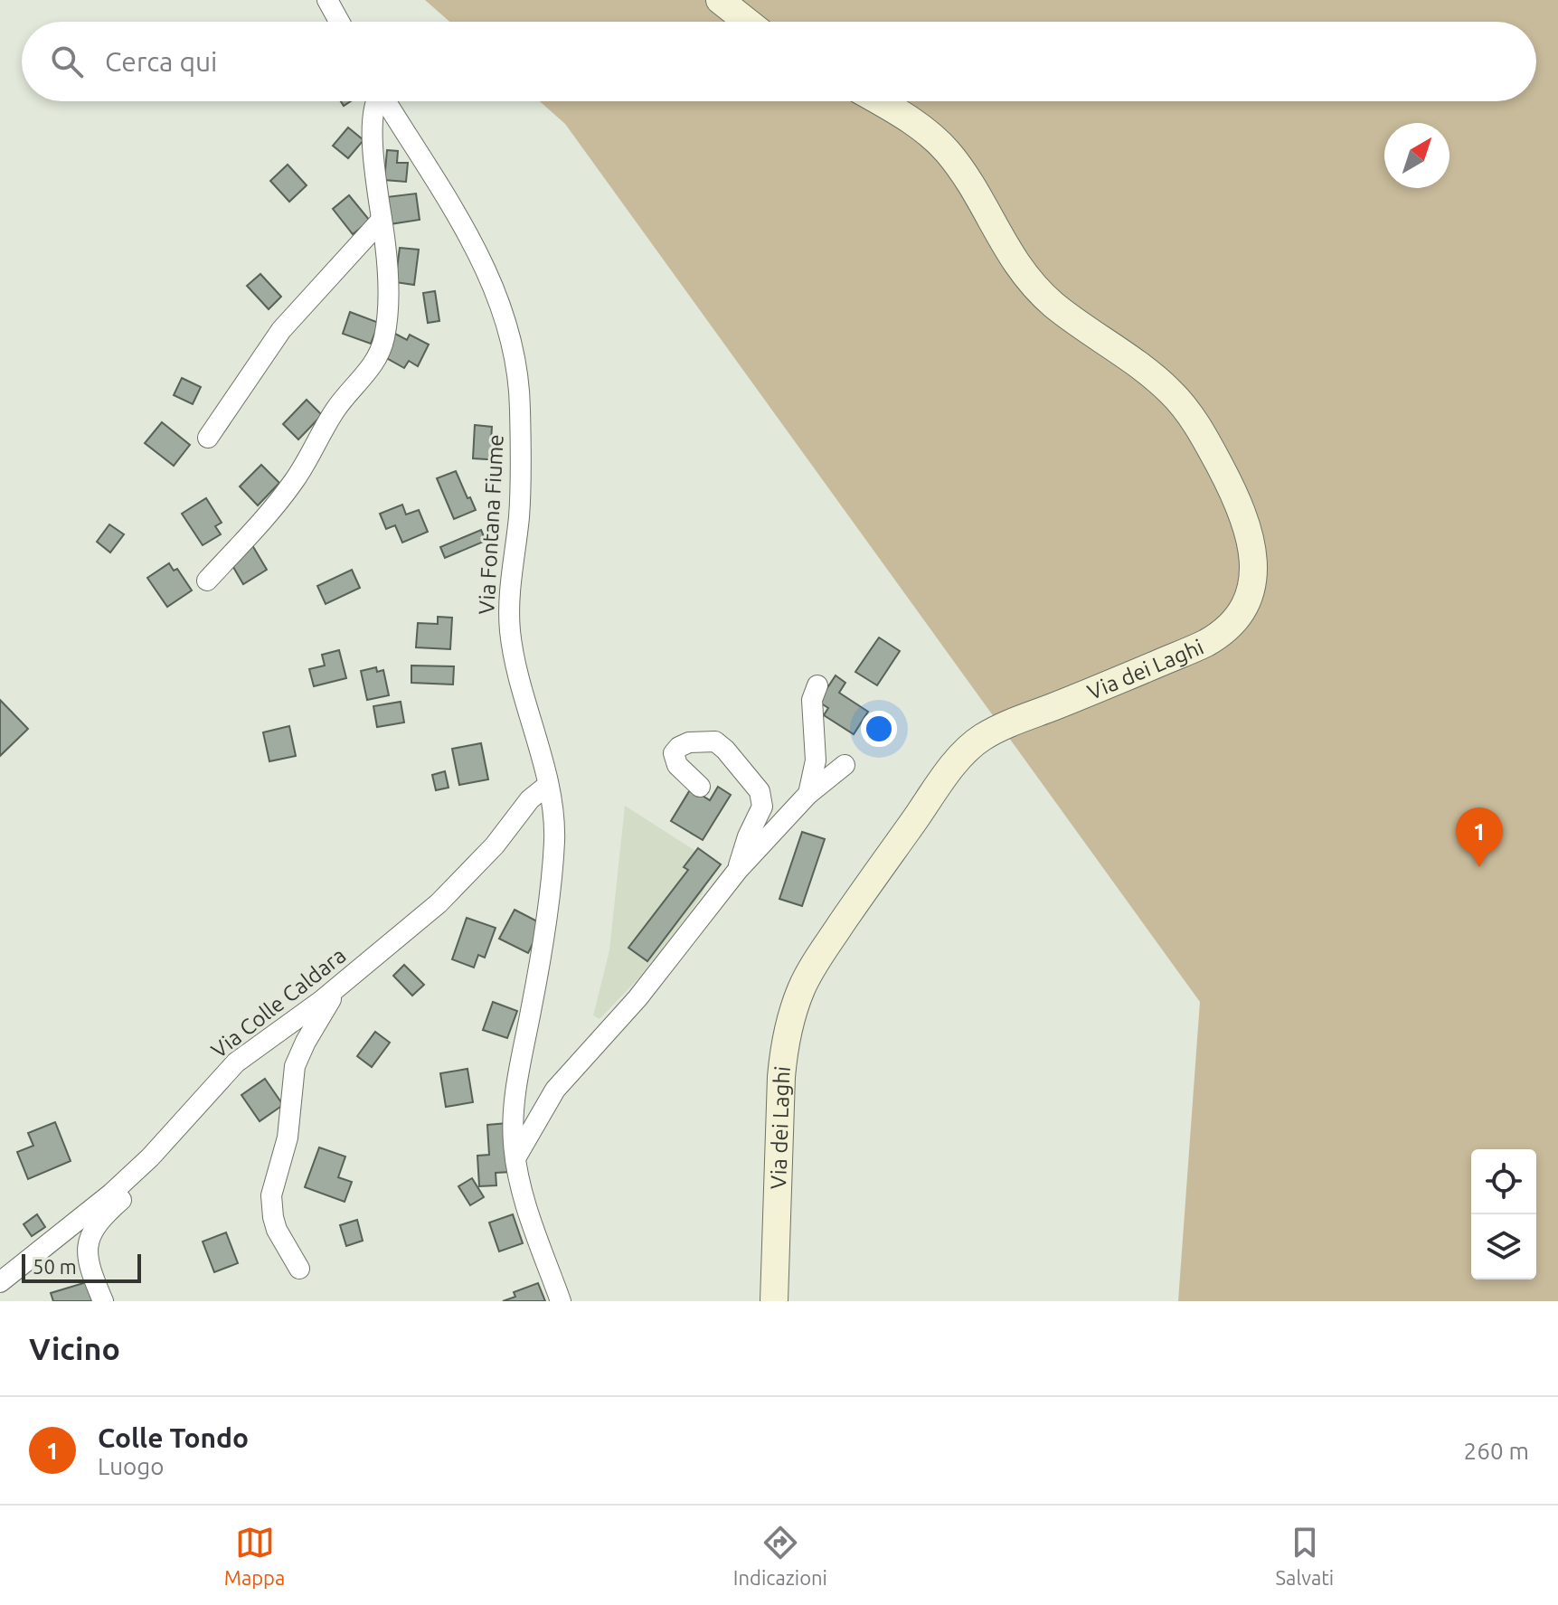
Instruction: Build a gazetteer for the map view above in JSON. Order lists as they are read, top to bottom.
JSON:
{
  "streets": {
    "main road": ["Via dei Laghi"],
    "street": ["Via Fontana Fiume", "Via Colle Caldara"]
  },
  "crossings": [
    ["Via Fontana Fiume", "Via Colle Caldara"]
  ],
  "scale_bar": "50 m",
  "north": "top right",
  "page": {
    "search": "Cerca qui",
    "pins": "1",
    "scale": "50 m",
    "heading": "Vicino",
    "list": [
      {
        "mark": "1",
        "name": "Colle Tondo",
        "note": "Luogo",
        "value": "260 m"
      }
    ],
    "nav": ["Mappa", "Indicazioni", "Salvati"]
  }
}
